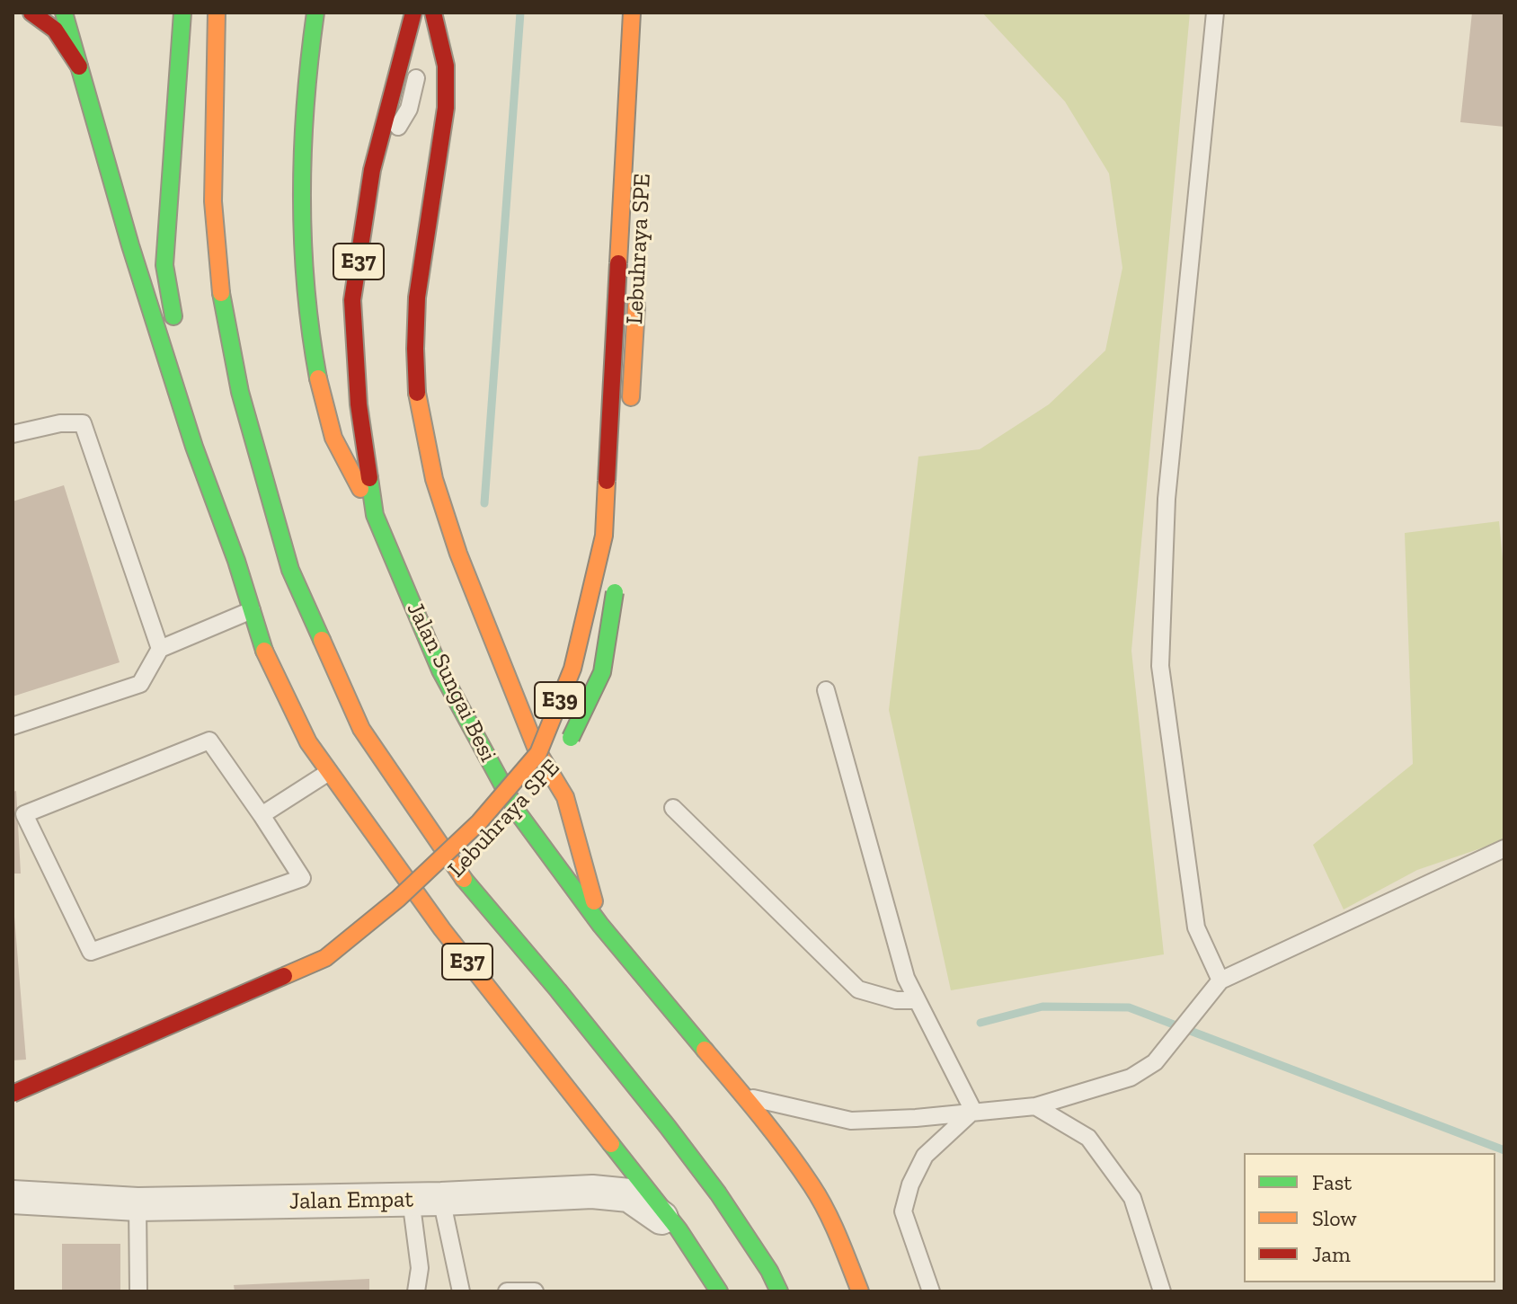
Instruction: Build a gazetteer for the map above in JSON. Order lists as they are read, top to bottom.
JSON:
{
  "streets": {
    "main road": [
      "Lebuhraya SPE",
      "E37",
      "Jalan Sungai Besi",
      "E39"
    ],
    "street": ["Jalan Empat"]
  },
  "crossings": [
    ["E37", "Jalan Empat"]
  ],
  "legend": ["Fast", "Slow", "Jam"]
}
